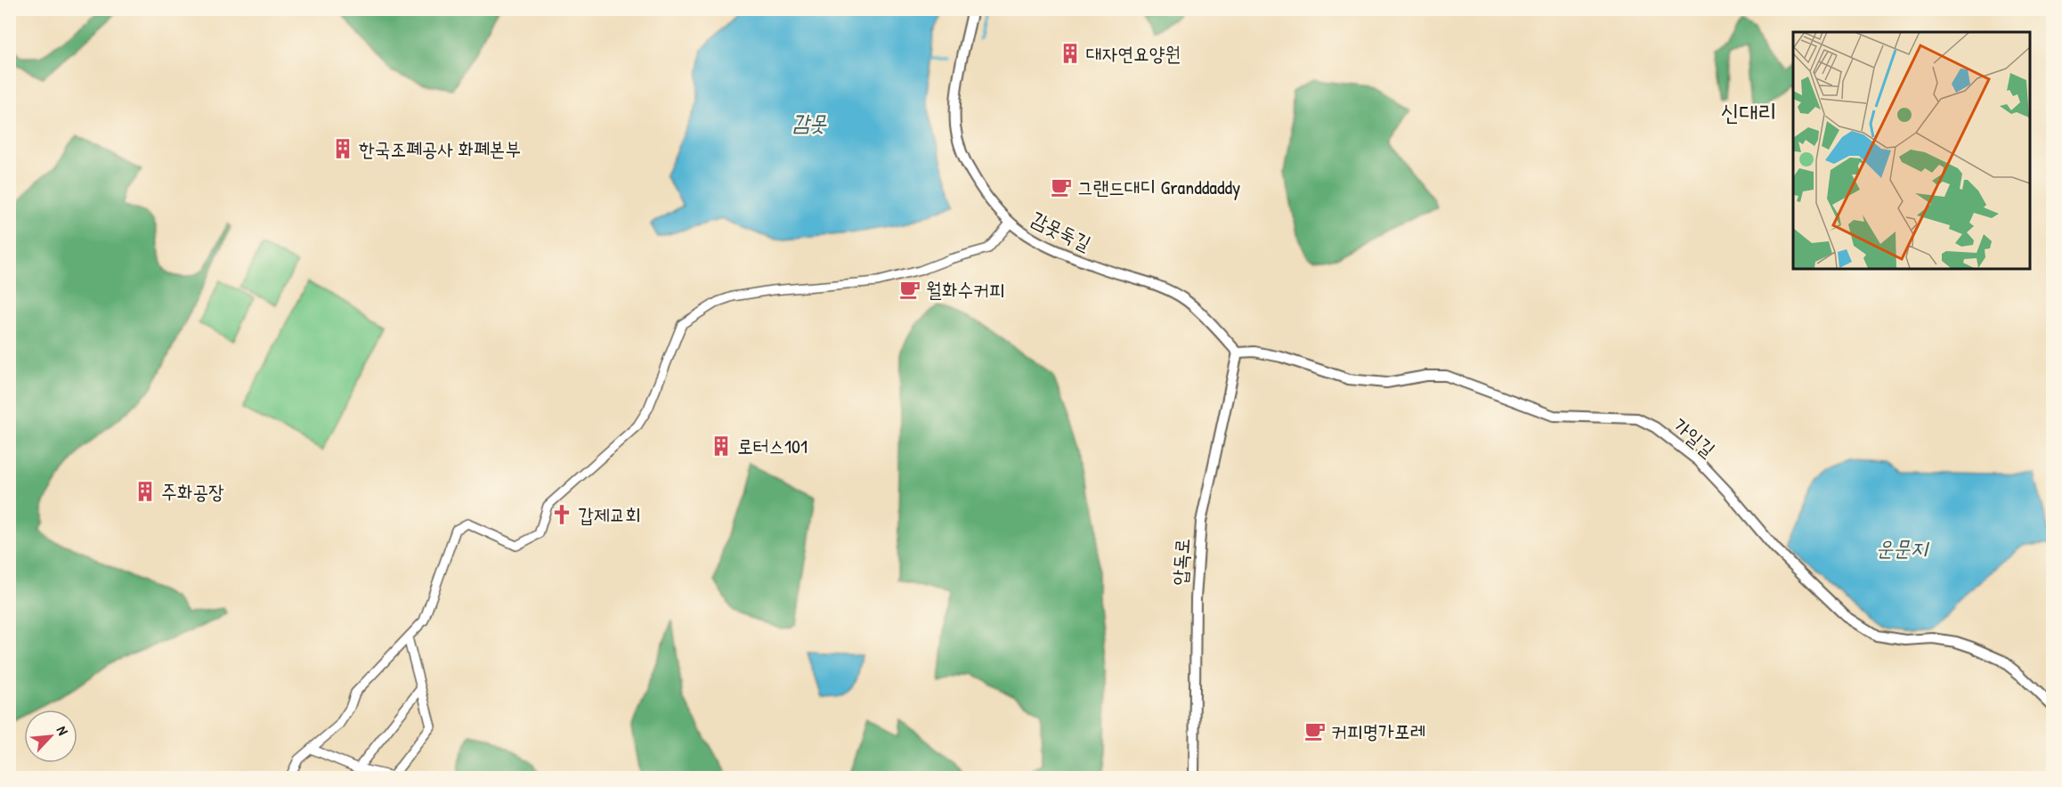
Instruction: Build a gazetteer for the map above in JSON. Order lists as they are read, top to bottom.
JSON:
{
  "streets": {
    "street": ["감못둑길", "가일길", "압독로"]
  },
  "crossings": [
    ["감못둑길", "가일길"],
    ["감못둑길", "압독로"],
    ["가일길", "압독로"]
  ],
  "districts": ["신대리"],
  "water": ["감못", "운문지"],
  "places": {
    "building": [
      "대자연요양원",
      "한국조폐공사 화폐본부",
      "로터스101",
      "주화공장"
    ],
    "cafe": ["그랜드대디 Granddaddy", "월화수커피", "커피명가포레"],
    "church": ["갑제교회"]
  },
  "north": "top right"
}
